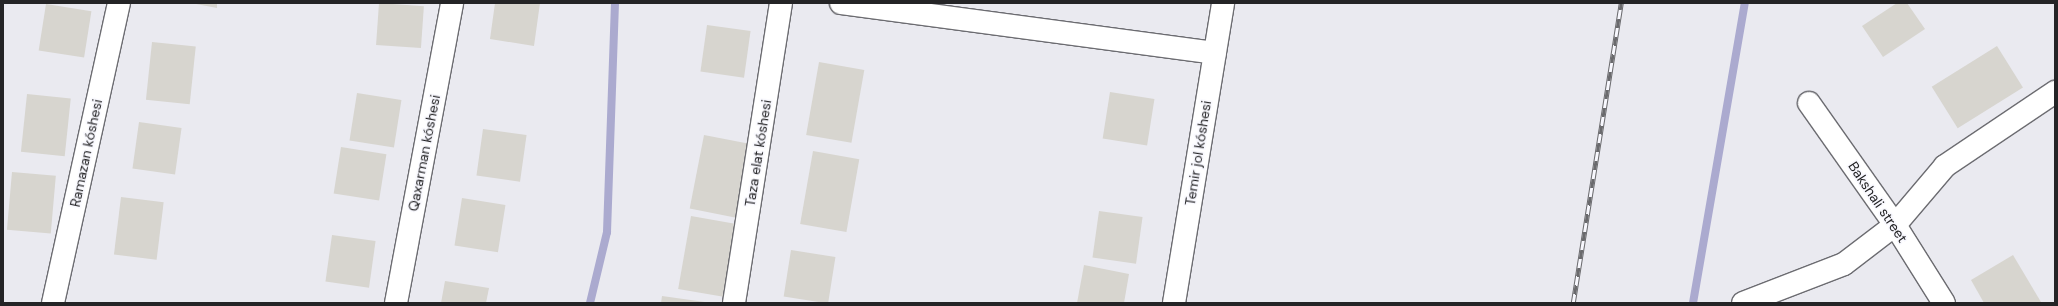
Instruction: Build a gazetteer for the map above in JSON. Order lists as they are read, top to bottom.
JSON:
{
  "streets": {
    "street": [
      "Ramazan kóshesi",
      "Qaxarman kóshesi",
      "Taza elat kóshesi",
      "Temir jol kóshesi",
      "Bakshali street"
    ]
  }
}
